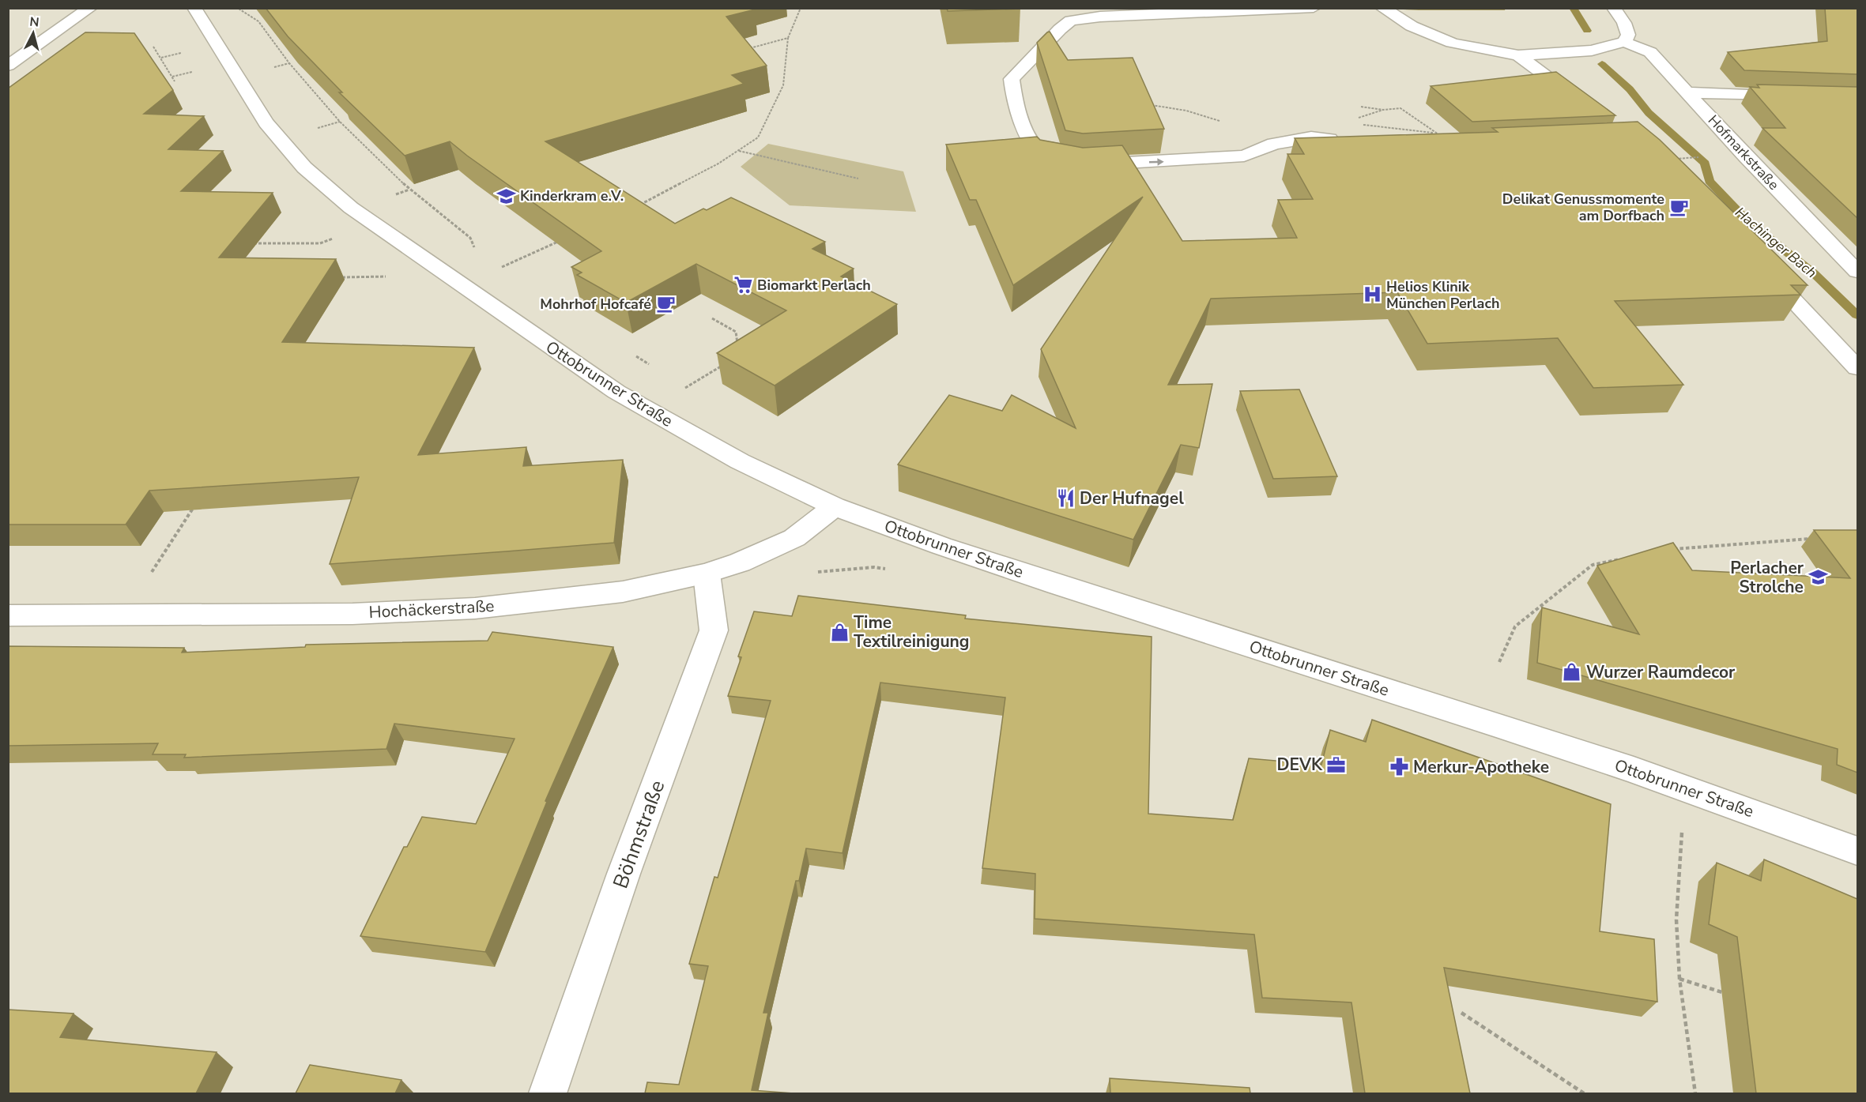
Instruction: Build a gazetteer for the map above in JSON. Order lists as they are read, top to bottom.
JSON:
{
  "streets": {
    "street": [
      "Hofmarkstraße",
      "Ottobrunner Straße",
      "Hochäckerstraße",
      "Böhmstraße"
    ]
  },
  "crossings": [
    ["Ottobrunner Straße", "Hochäckerstraße"],
    ["Hochäckerstraße", "Böhmstraße"]
  ],
  "water": ["Hachinger Bach"],
  "places": {
    "school or university": ["Kinderkram e.V.", "Perlacher Strolche"],
    "cafe": ["Delikat Genussmomente am Dorfbach", "Mohrhof Hofcafé"],
    "supermarket": ["Biomarkt Perlach"],
    "hospital": ["Helios Klinik München Perlach"],
    "restaurant": ["Der Hufnagel"],
    "shop": ["Time Textilreinigung", "Wurzer Raumdecor"],
    "office": ["DEVK"],
    "pharmacy": ["Merkur-Apotheke"]
  },
  "north": "top"
}
